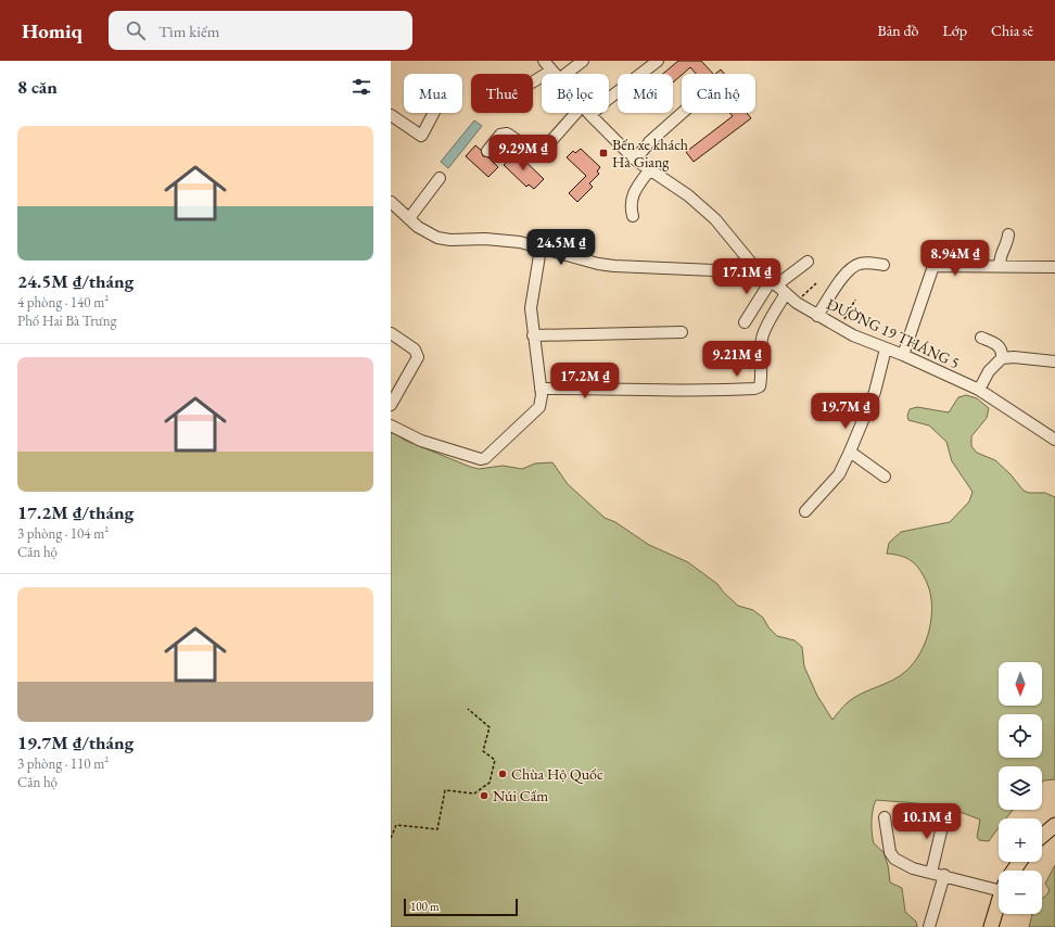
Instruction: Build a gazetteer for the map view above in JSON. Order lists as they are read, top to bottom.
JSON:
{
  "streets": {
    "street": ["ĐƯỜNG 19 THÁNG 5"]
  },
  "places": {
    "transit": ["Bến xe khách Hà Giang"],
    "other": ["Chùa Hộ Quốc", "Núi Cấm"]
  },
  "scale_bar": "100 m",
  "north": "bottom",
  "page": {
    "header": "Homiq",
    "search": "Tìm kiếm",
    "nav": ["Bản đồ", "Lớp", "Chia sẻ"],
    "heading": "8 căn",
    "chip": [
      "Mua",
      "Thuê",
      "Bộ lọc",
      "Mới",
      "Căn hộ"
    ],
    "list": [
      {
        "name": "24.5M ₫/tháng",
        "note": "4 phòng · 140 m² · Phố Hai Bà Trưng"
      },
      {
        "name": "17.2M ₫/tháng",
        "note": "3 phòng · 104 m² · Căn hộ"
      },
      {
        "name": "19.7M ₫/tháng",
        "note": "3 phòng · 110 m² · Căn hộ"
      }
    ],
    "price": [
      "9.29M ₫",
      "24.5M ₫",
      "8.94M ₫",
      "17.1M ₫",
      "9.21M ₫",
      "17.2M ₫",
      "19.7M ₫",
      "10.1M ₫"
    ],
    "map_buttons": ["+", "−"],
    "scale": "100 m"
  }
}
